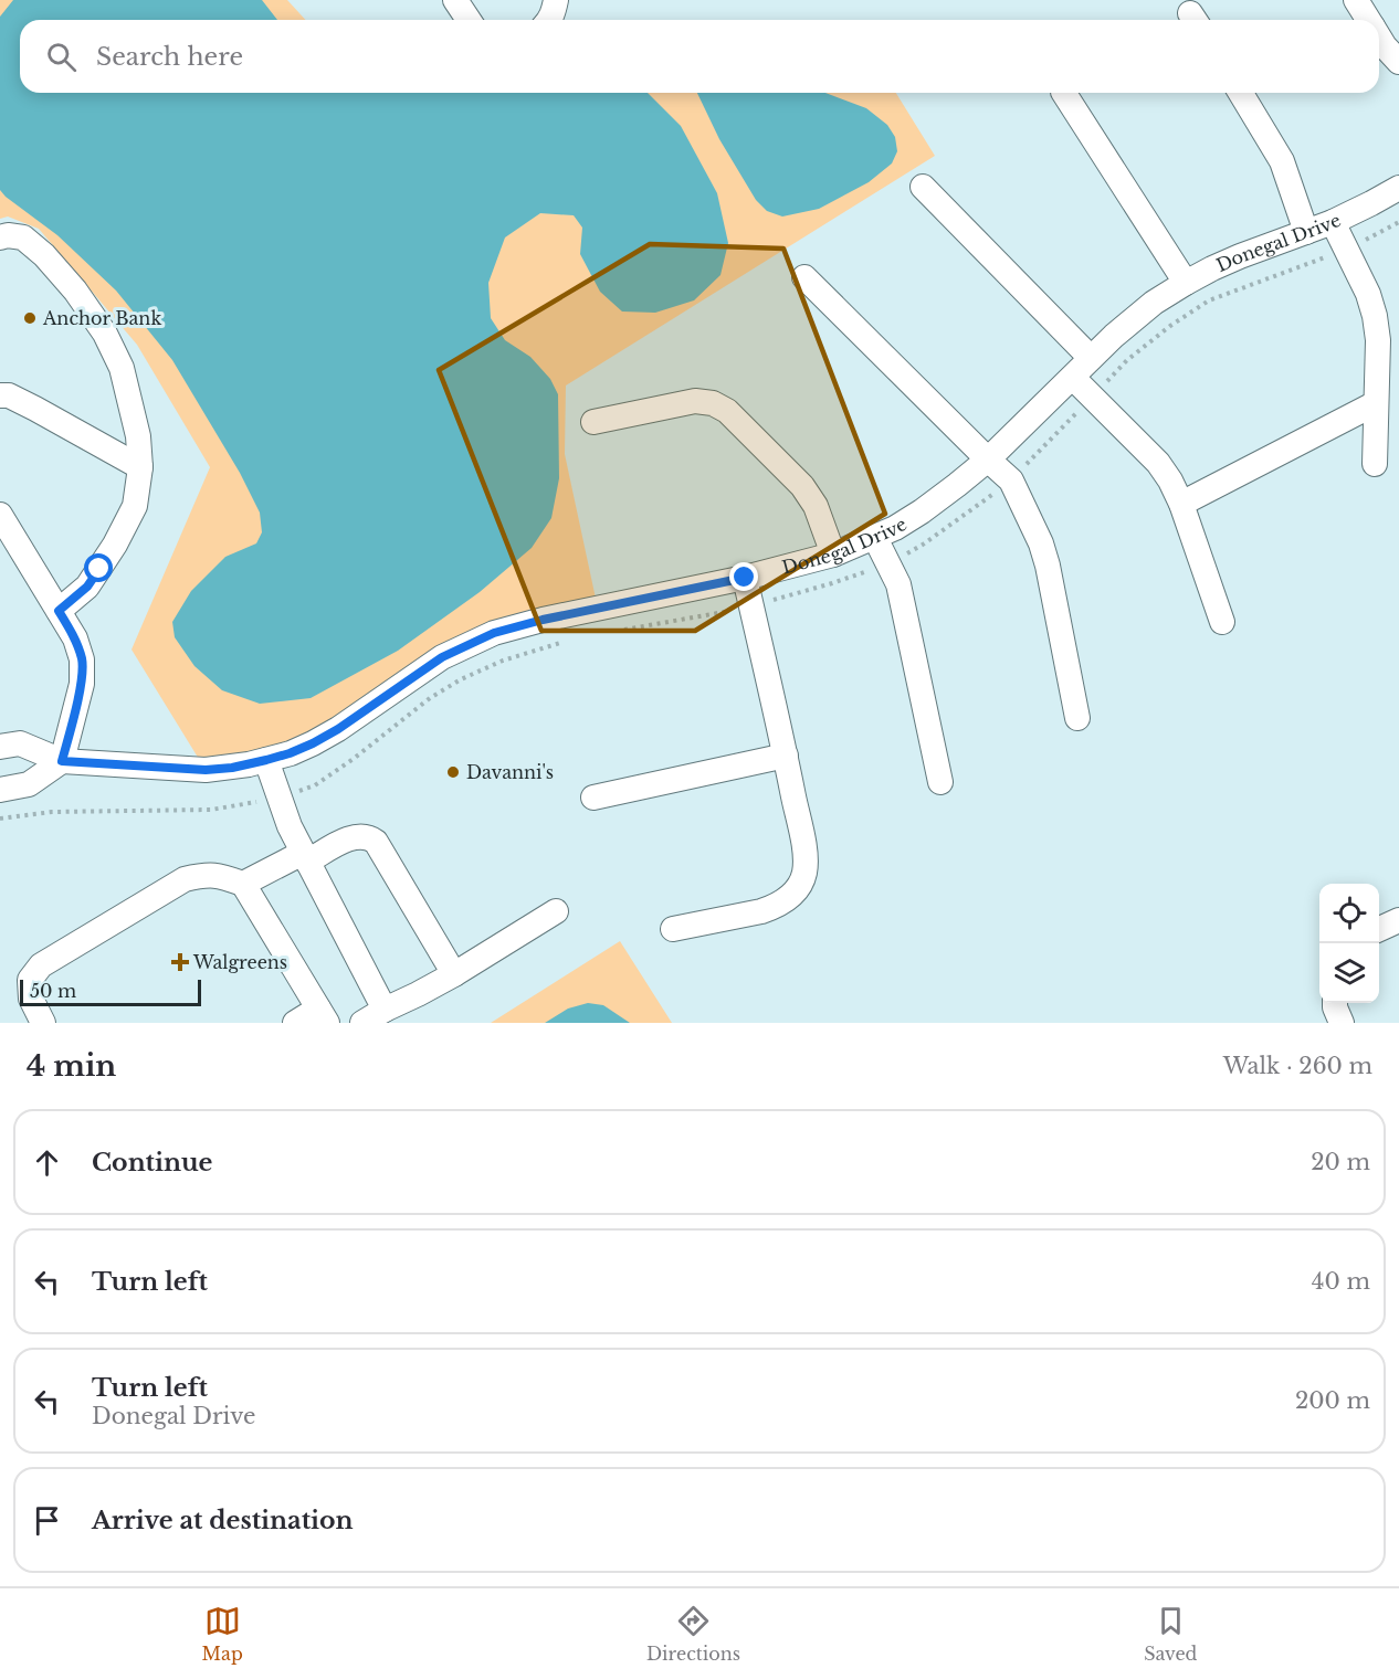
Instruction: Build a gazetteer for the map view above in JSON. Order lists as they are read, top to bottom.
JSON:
{
  "streets": {
    "street": ["Donegal Drive"]
  },
  "places": {
    "other": ["Anchor Bank", "Davanni's"],
    "health": ["Walgreens"]
  },
  "scale_bar": "50 m",
  "page": {
    "search": "Search here",
    "scale": "50 m",
    "heading": ["4 min", "Walk · 260 m"],
    "list": [
      ["Continue", "20 m"],
      ["Turn left", "40 m"],
      ["Turn left", "Donegal Drive", "200 m"],
      "Arrive at destination"
    ],
    "nav": ["Map", "Directions", "Saved"]
  }
}
